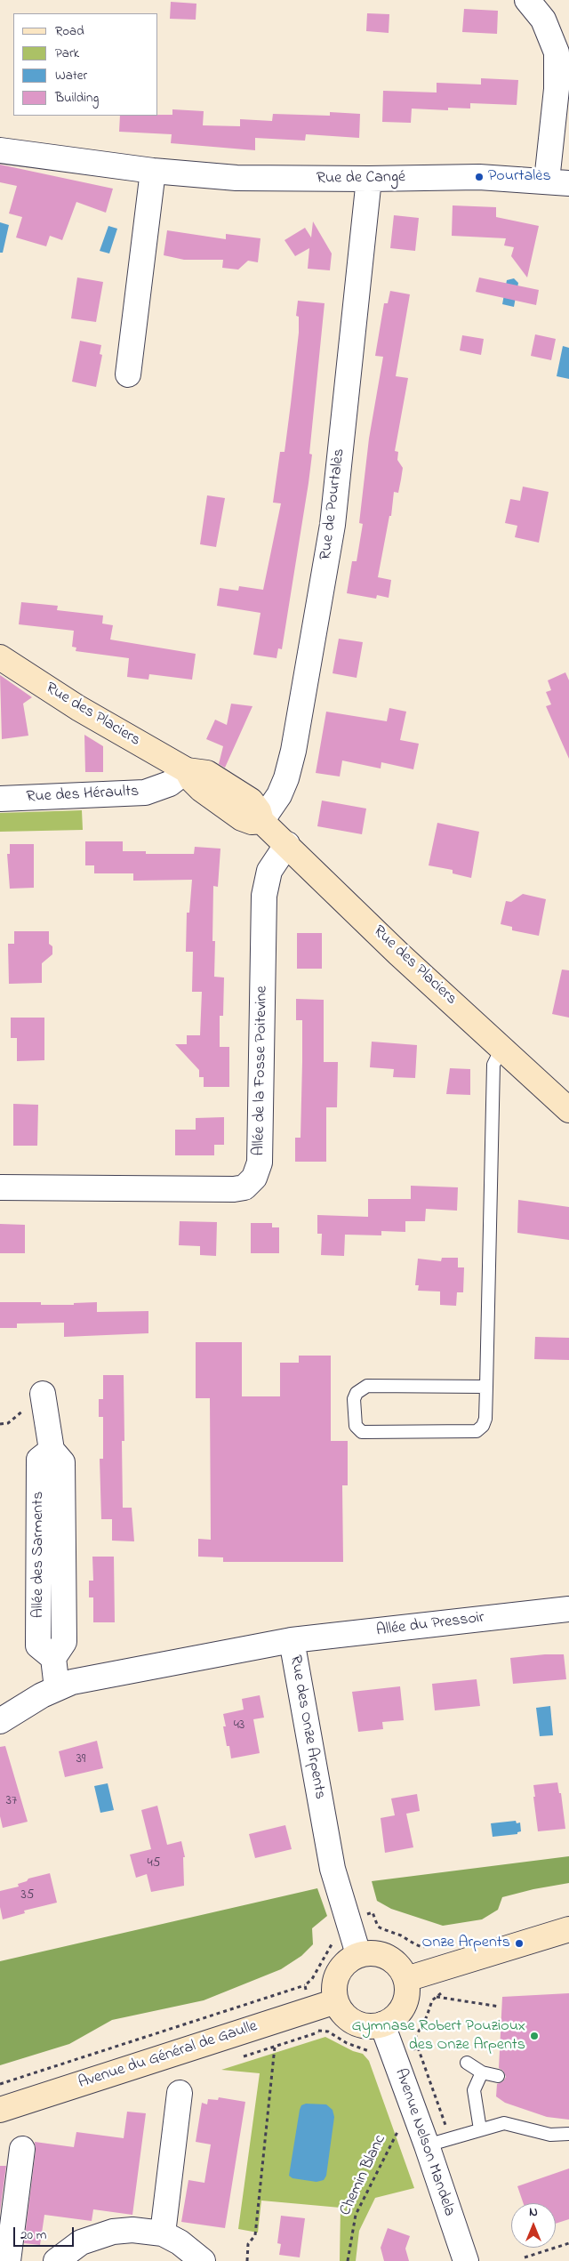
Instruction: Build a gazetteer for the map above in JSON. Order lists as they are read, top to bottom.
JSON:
{
  "streets": {
    "street": [
      "Rue de Cangé",
      "Rue de Pourtalès",
      "Rue des Placiers",
      "Rue des Héraults",
      "Allée de la Fosse Poitevine",
      "Allée des Sarments",
      "Allée du Pressoir",
      "Rue des Onze Arpents",
      "Avenue du Général de Gaulle",
      "Avenue Nelson Mandela"
    ],
    "path": ["Chemin Blanc"]
  },
  "crossings": [
    ["Rue de Cangé", "Rue de Pourtalès"],
    ["Rue de Pourtalès", "Rue des Placiers"],
    ["Rue des Placiers", "Rue des Héraults"],
    ["Rue des Placiers", "Allée de la Fosse Poitevine"],
    ["Allée des Sarments", "Rue des Onze Arpents"],
    ["Allée du Pressoir", "Rue des Onze Arpents"],
    ["Rue des Onze Arpents", "Avenue du Général de Gaulle"],
    ["Rue des Onze Arpents", "Avenue Nelson Mandela"],
    ["Avenue du Général de Gaulle", "Avenue Nelson Mandela"]
  ],
  "places": ["Pourtalès", "Onze Arpents", "Gymnase Robert Pouzioux des Onze Arpents"],
  "house_numbers": [
    "43",
    "39",
    "37",
    "45",
    "35"
  ],
  "legend": [
    "Road",
    "Park",
    "Water",
    "Building"
  ],
  "scale_bar": "20 m",
  "north": "top"
}
